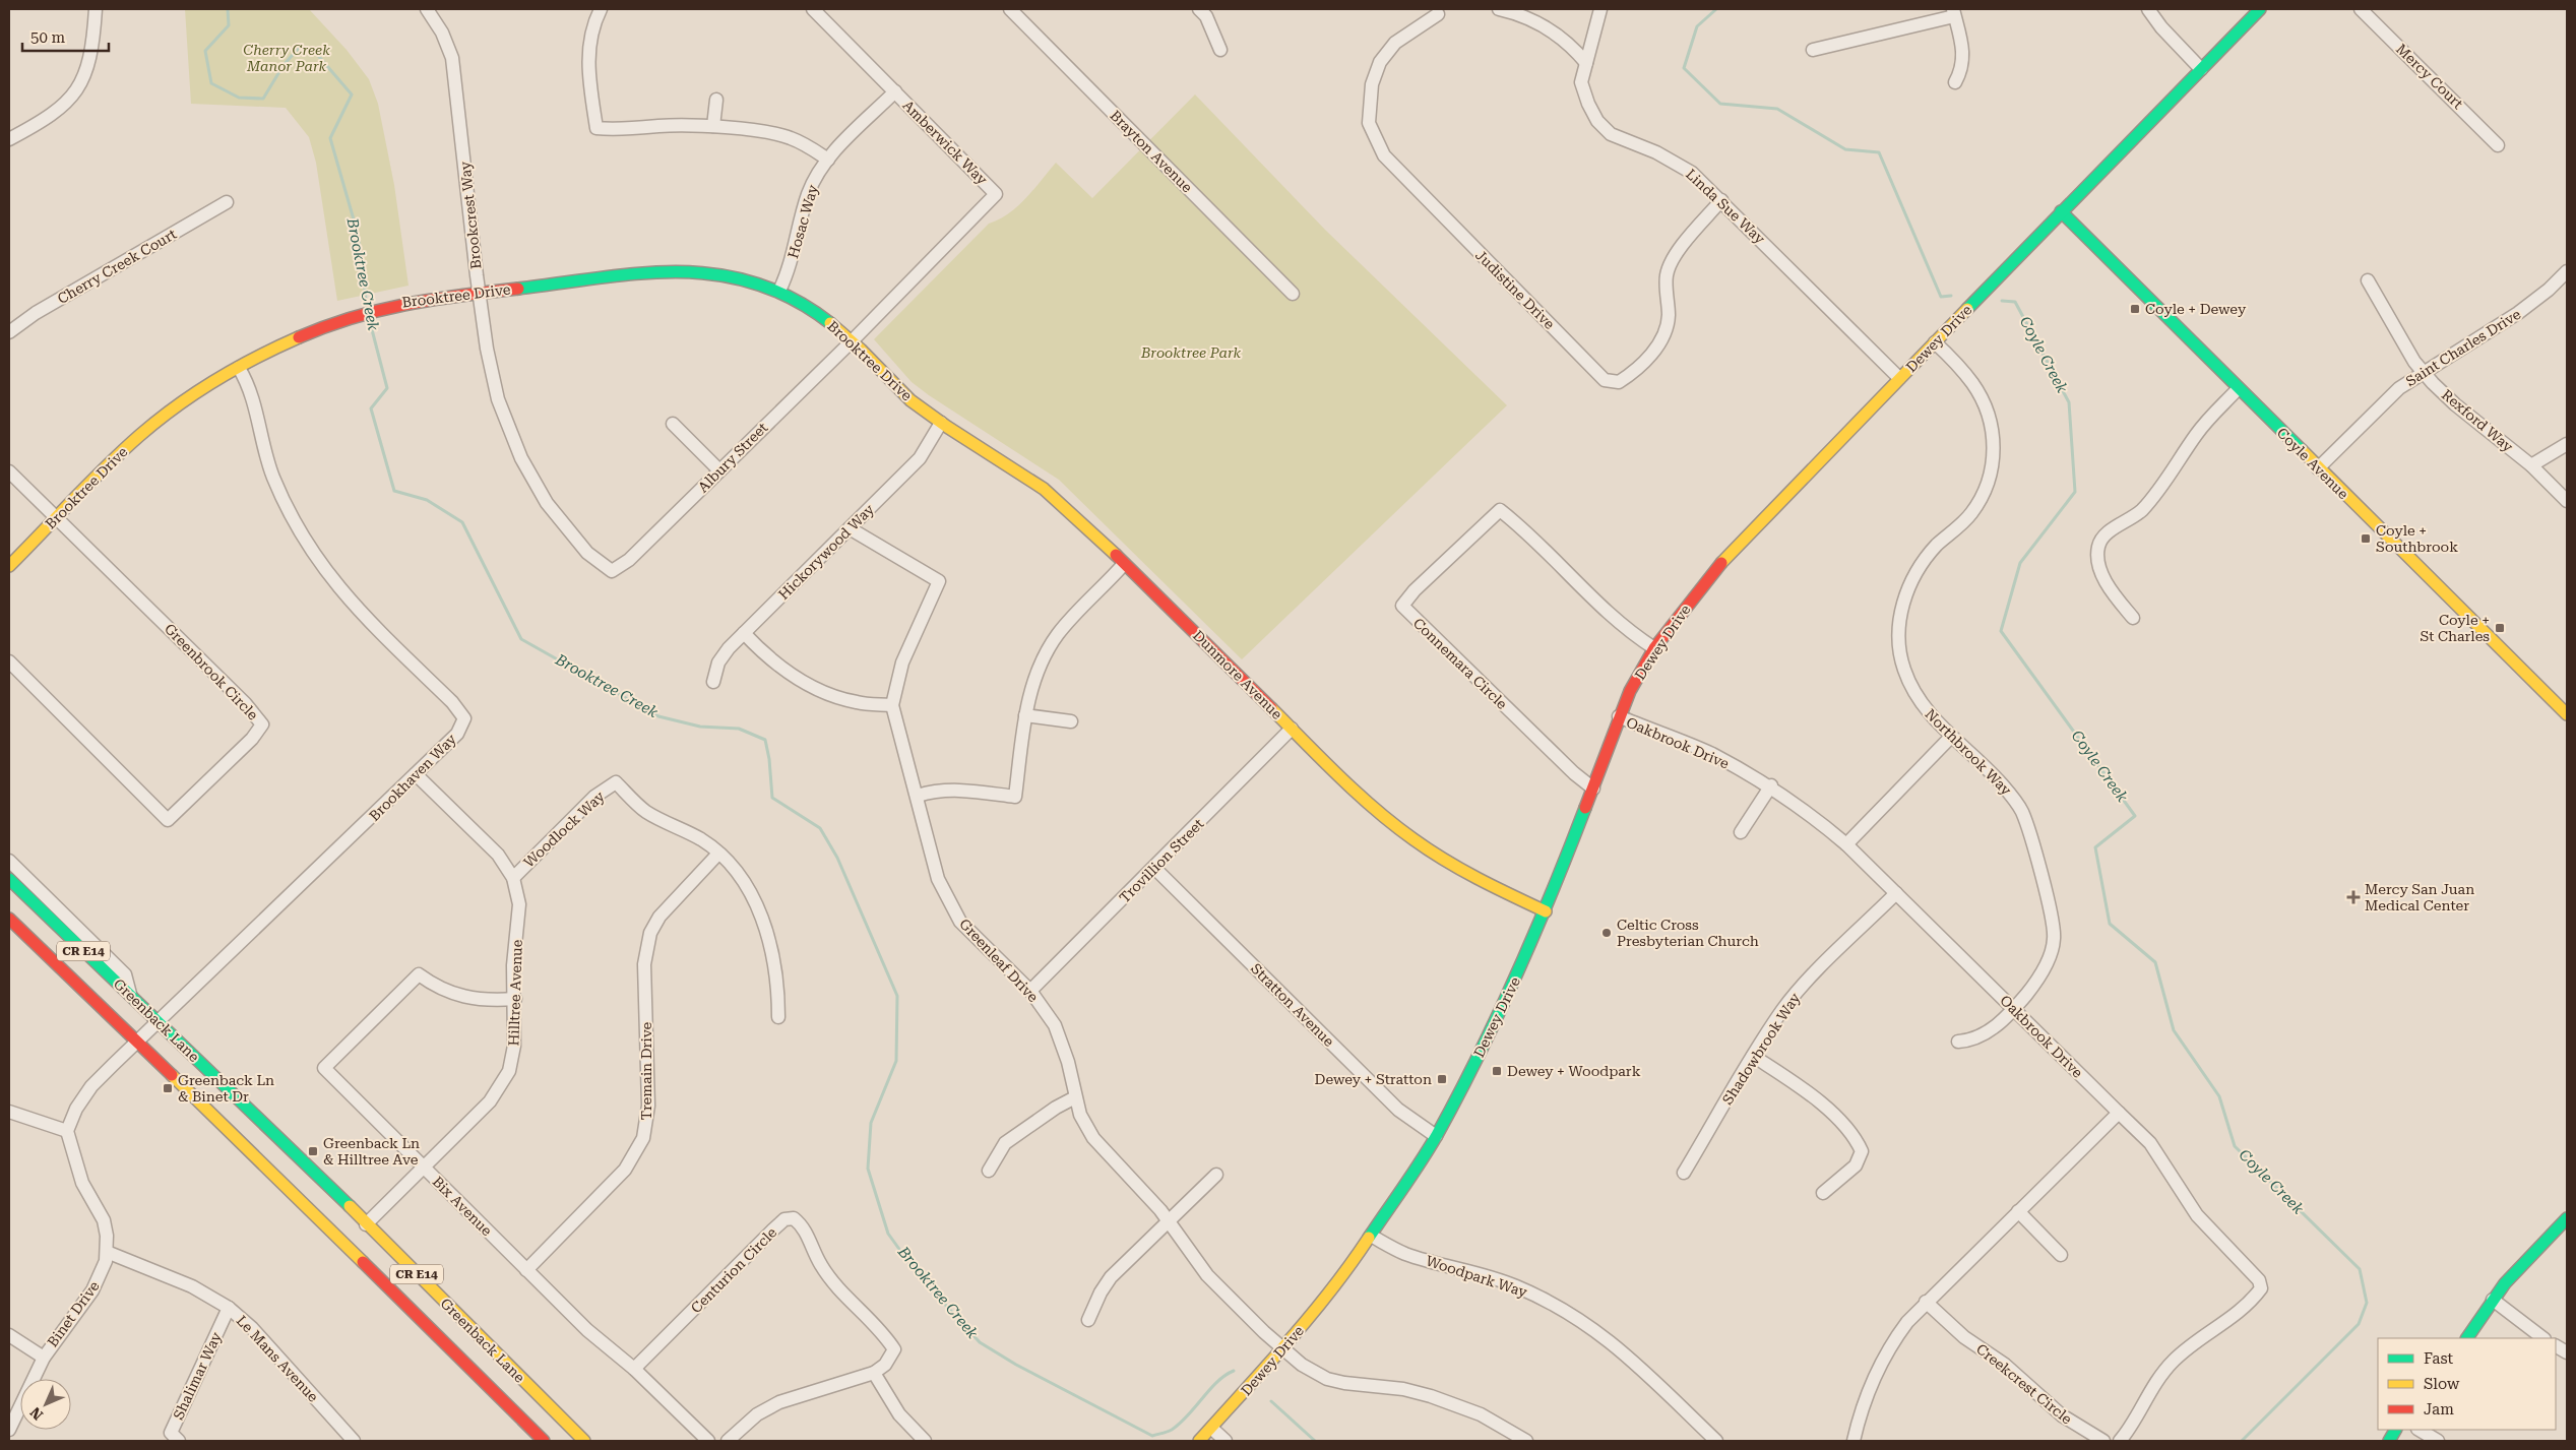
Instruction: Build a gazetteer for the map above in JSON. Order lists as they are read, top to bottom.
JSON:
{
  "streets": {
    "main road": [
      "Brooktree Drive",
      "Dewey Drive",
      "Coyle Avenue",
      "Dunmore Avenue",
      "CR E14",
      "Greenback Lane"
    ],
    "street": [
      "Mercy Court",
      "Amberwick Way",
      "Brayton Avenue",
      "Linda Sue Way",
      "Brookcrest Way",
      "Hosac Way",
      "Cherry Creek Court",
      "Judistine Drive",
      "Saint Charles Drive",
      "Rexford Way",
      "Albury Street",
      "Hickorywood Way",
      "Connemara Circle",
      "Greenbrook Circle",
      "Oakbrook Drive",
      "Northbrook Way",
      "Brookhaven Way",
      "Woodlock Way",
      "Trovillion Street",
      "Greenleaf Drive",
      "Hilltree Avenue",
      "Stratton Avenue",
      "Shadowbrook Way",
      "Tremain Drive",
      "Bix Avenue",
      "Centurion Circle",
      "Woodpark Way",
      "Binet Drive",
      "Le Mans Avenue",
      "Shalimar Way",
      "Creekcrest Circle"
    ]
  },
  "crossings": [
    ["Amberwick Way", "Hosac Way"],
    ["Amberwick Way", "Brooktree Drive"],
    ["Amberwick Way", "Albury Street"],
    ["Linda Sue Way", "Judistine Drive"],
    ["Linda Sue Way", "Dewey Drive"],
    ["Brookcrest Way", "Brooktree Drive"],
    ["Brookcrest Way", "Albury Street"],
    ["Hosac Way", "Brooktree Drive"],
    ["Brooktree Drive", "Albury Street"],
    ["Brooktree Drive", "Hickorywood Way"],
    ["Brooktree Drive", "Greenbrook Circle"],
    ["Brooktree Drive", "Dunmore Avenue"],
    ["Brooktree Drive", "Brookhaven Way"],
    ["Dewey Drive", "Coyle Avenue"],
    ["Dewey Drive", "Connemara Circle"],
    ["Dewey Drive", "Dunmore Avenue"],
    ["Dewey Drive", "Oakbrook Drive"],
    ["Dewey Drive", "Northbrook Way"],
    ["Dewey Drive", "Greenleaf Drive"],
    ["Dewey Drive", "Stratton Avenue"],
    ["Dewey Drive", "Woodpark Way"],
    ["Saint Charles Drive", "Rexford Way"],
    ["Saint Charles Drive", "Coyle Avenue"],
    ["Hickorywood Way", "Dunmore Avenue"],
    ["Hickorywood Way", "Greenleaf Drive"],
    ["Dunmore Avenue", "Trovillion Street"],
    ["Oakbrook Drive", "Northbrook Way"],
    ["Oakbrook Drive", "Shadowbrook Way"],
    ["Brookhaven Way", "Hilltree Avenue"],
    ["Brookhaven Way", "Greenback Lane"],
    ["Woodlock Way", "Hilltree Avenue"],
    ["Woodlock Way", "Tremain Drive"],
    ["Trovillion Street", "Greenleaf Drive"],
    ["Trovillion Street", "Stratton Avenue"],
    ["Hilltree Avenue", "Greenback Lane"],
    ["Hilltree Avenue", "Bix Avenue"],
    ["Tremain Drive", "Bix Avenue"],
    ["Bix Avenue", "Centurion Circle"],
    ["Binet Drive", "Le Mans Avenue"],
    ["Le Mans Avenue", "Shalimar Way"]
  ],
  "water": ["Brooktree Creek", "Coyle Creek"],
  "parks": ["Cherry Creek Manor Park", "Brooktree Park"],
  "places": {
    "transit": [
      "Coyle + Dewey",
      "Coyle + Southbrook",
      "Coyle + St Charles",
      "Dewey + Woodpark",
      "Dewey + Stratton",
      "Greenback Ln & Binet Dr",
      "Greenback Ln & Hilltree Ave"
    ],
    "health": ["Mercy San Juan Medical Center"],
    "other": ["Celtic Cross Presbyterian Church"]
  },
  "legend": ["Fast", "Slow", "Jam"],
  "scale_bar": "50 m",
  "north": "bottom left"
}
